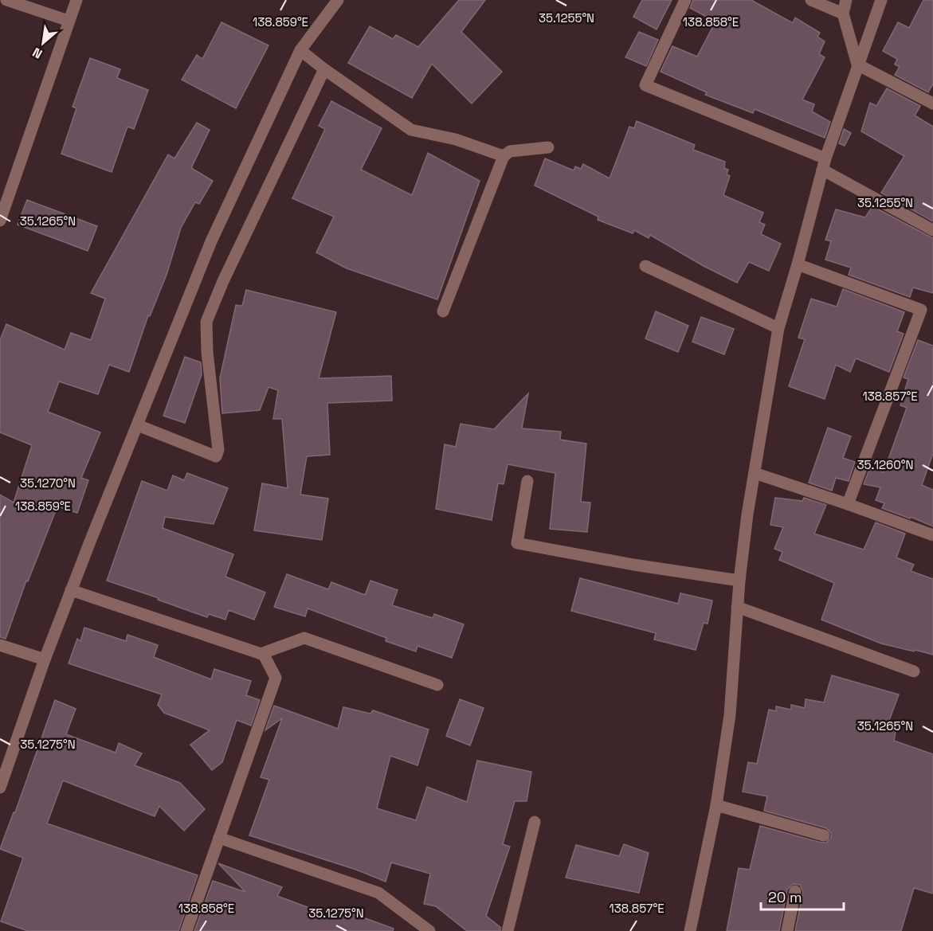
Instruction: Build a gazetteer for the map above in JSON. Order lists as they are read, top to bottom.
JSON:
{
  "scale_bar": "20 m",
  "north": "bottom left",
  "coordinates": [
    "35.1255°N",
    "138.859°E",
    "138.858°E",
    "35.1265°N",
    "138.857°E",
    "35.1260°N",
    "35.1270°N",
    "35.1275°N"
  ]
}
